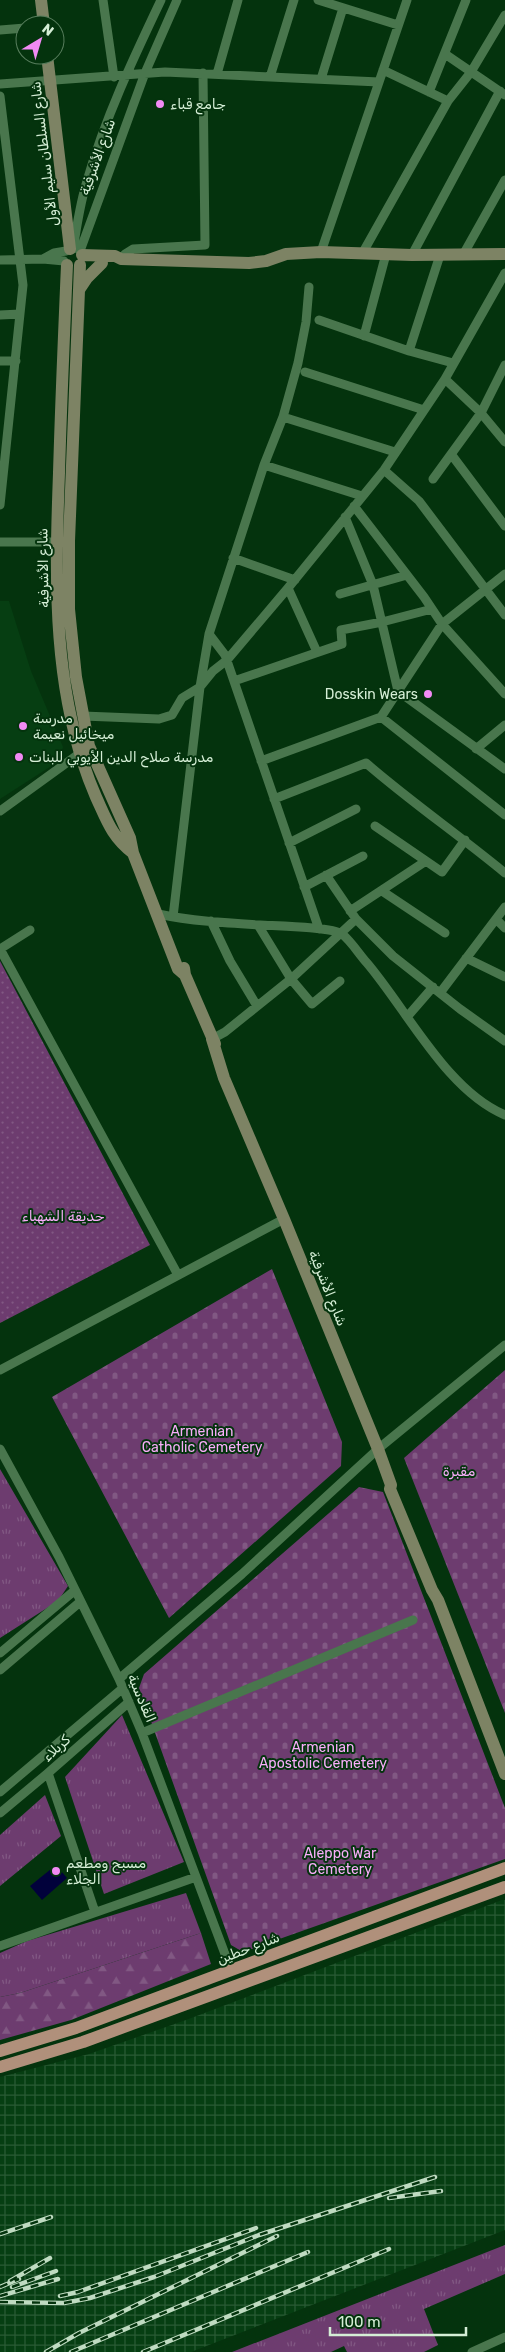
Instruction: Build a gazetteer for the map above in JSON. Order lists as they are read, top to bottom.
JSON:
{
  "streets": {
    "main road": ["شارع حطين"],
    "street": [
      "شارع السلطان سليم الأول",
      "شارع الأشرفية",
      "القادسية",
      "كربلاء"
    ]
  },
  "crossings": [
    ["شارع السلطان سليم الأول", "شارع الأشرفية"],
    ["القادسية", "كربلاء"],
    ["القادسية", "شارع حطين"]
  ],
  "parks": [
    "حديقة الشهباء",
    "Armenian Catholic Cemetery",
    "مقبرة",
    "Armenian Apostolic Cemetery",
    "Aleppo War Cemetery"
  ],
  "places": [
    "جامع قباء",
    "Dosskin Wears",
    "مدرسة ميخائيل نعيمة",
    "مدرسة صلاح الدين الأيوبي للبنات",
    "مسبح ومطعم الجلاء"
  ],
  "scale_bar": "100 m",
  "north": "top right"
}
